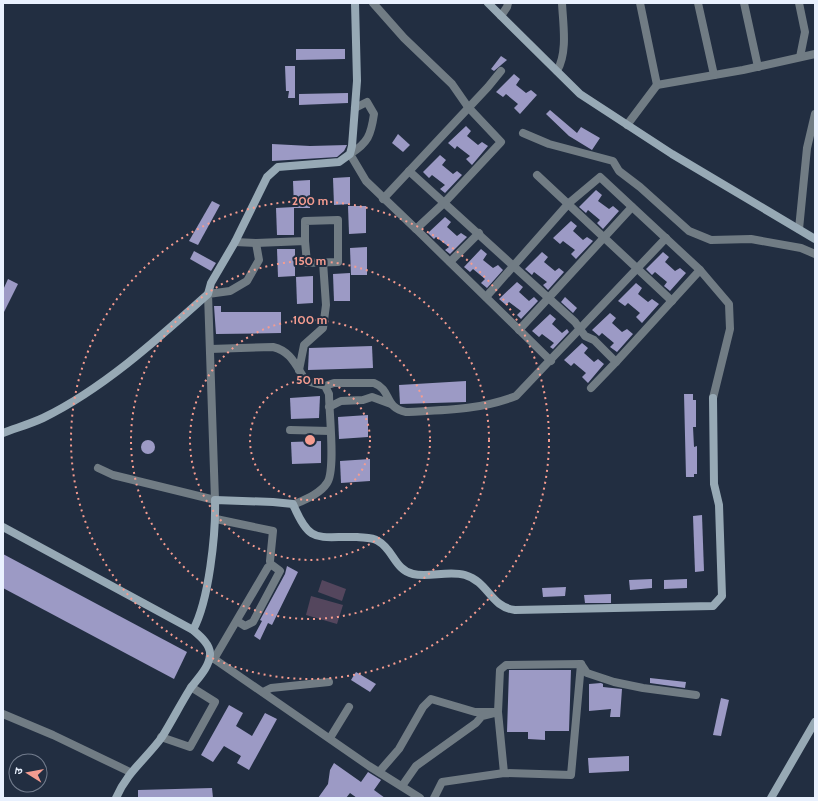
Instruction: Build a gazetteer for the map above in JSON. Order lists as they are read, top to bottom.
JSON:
{
  "north": "left",
  "rings": [
    "200 m",
    "150 m",
    "100 m",
    "50 m"
  ]
}
